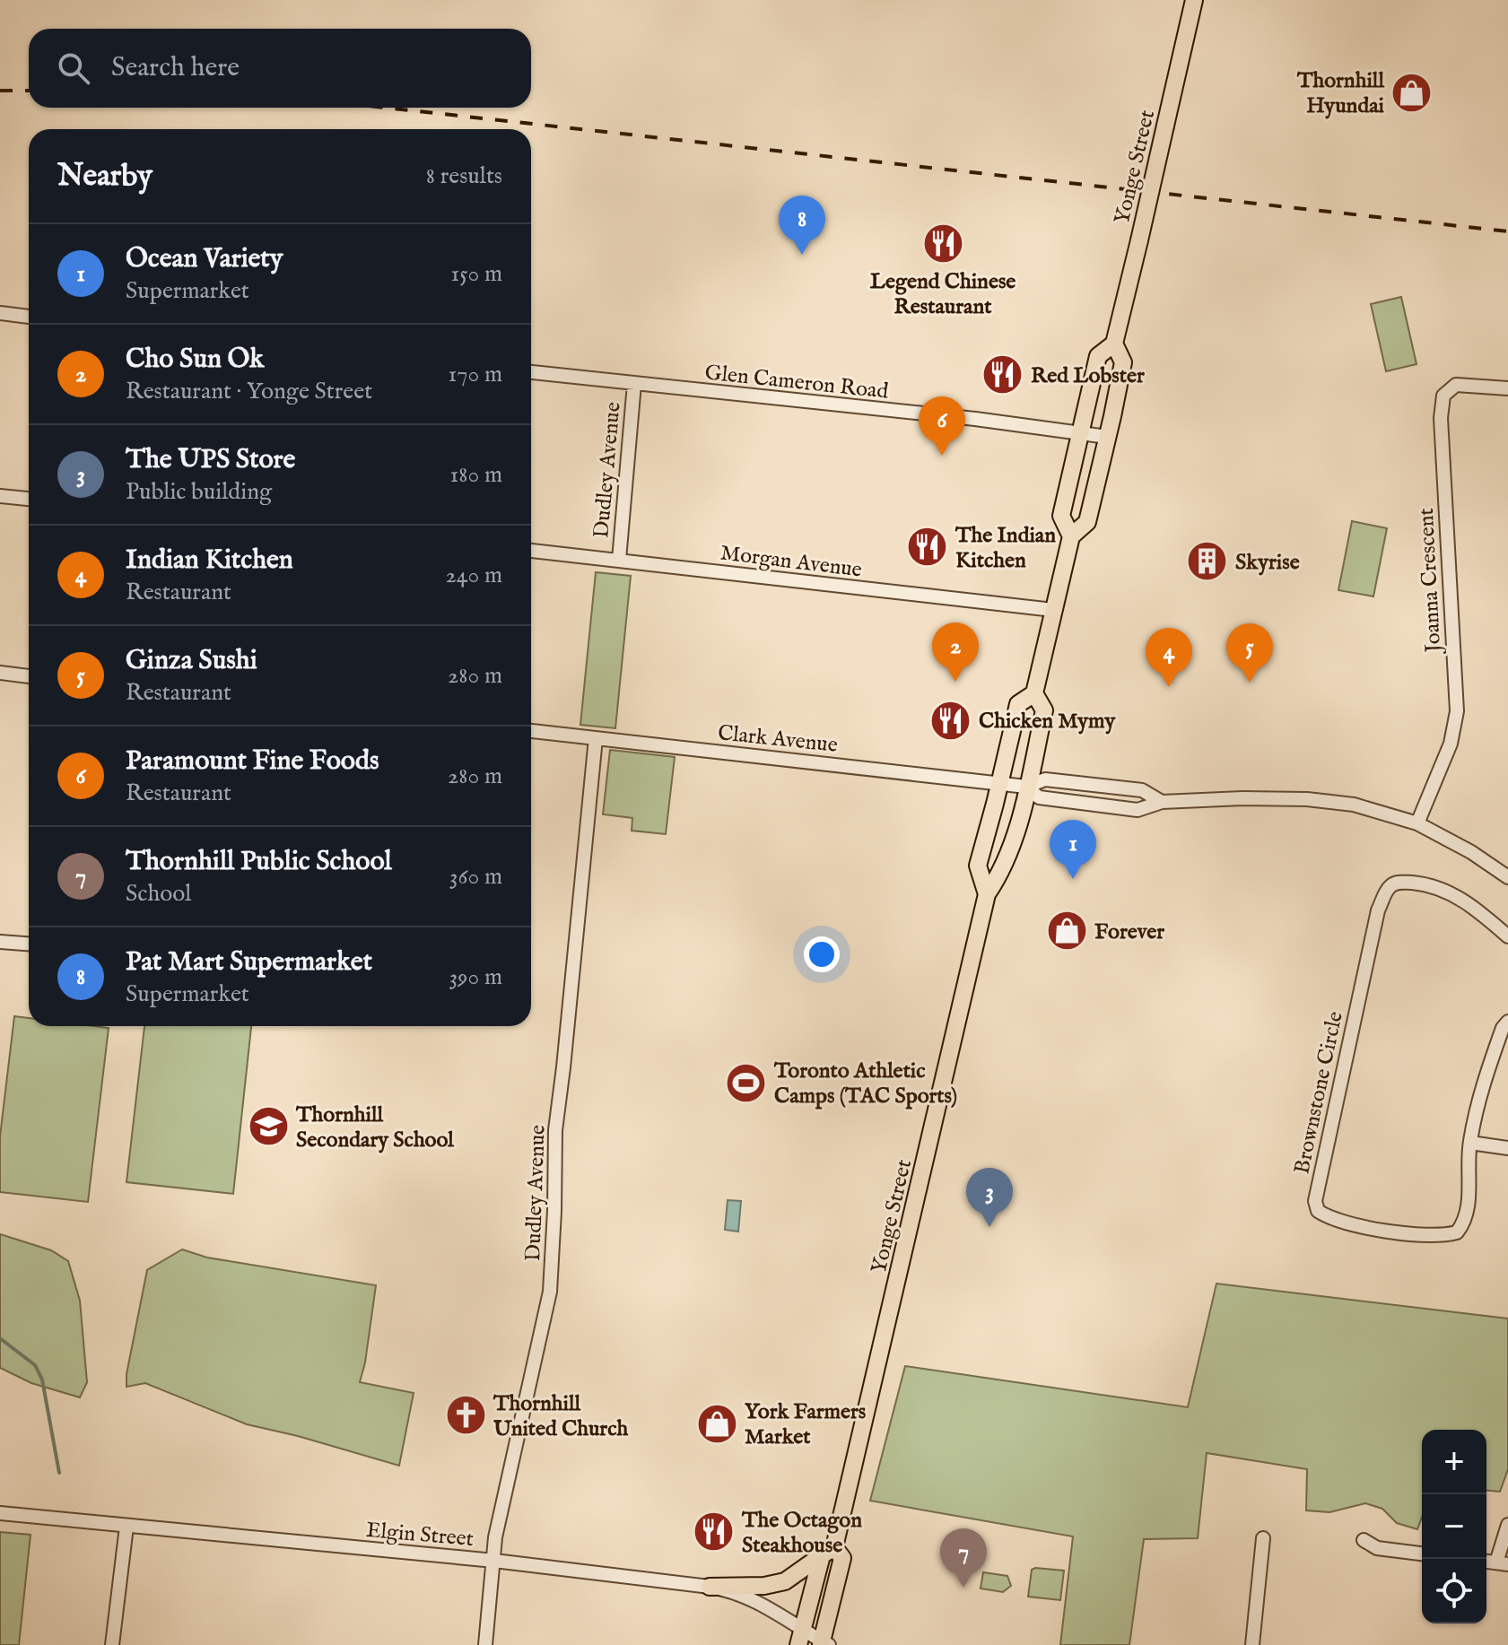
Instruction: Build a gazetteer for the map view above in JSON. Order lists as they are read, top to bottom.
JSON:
{
  "streets": {
    "main road": ["Yonge Street"],
    "street": [
      "Glen Cameron Road",
      "Dudley Avenue",
      "Morgan Avenue",
      "Joanna Crescent",
      "Clark Avenue",
      "Brownstone Circle",
      "Elgin Street"
    ]
  },
  "crossings": [
    ["Yonge Street", "Glen Cameron Road"],
    ["Yonge Street", "Morgan Avenue"],
    ["Yonge Street", "Clark Avenue"],
    ["Yonge Street", "Elgin Street"],
    ["Glen Cameron Road", "Dudley Avenue"],
    ["Dudley Avenue", "Morgan Avenue"],
    ["Dudley Avenue", "Clark Avenue"],
    ["Dudley Avenue", "Elgin Street"]
  ],
  "places": {
    "shop": ["Thornhill Hyundai", "Forever", "York Farmers Market"],
    "restaurant": [
      "Legend Chinese Restaurant",
      "Red Lobster",
      "The Indian Kitchen",
      "Chicken Mymy",
      "The Octagon Steakhouse"
    ],
    "building": ["Skyrise"],
    "sports": ["Toronto Athletic Camps (TAC Sports)"],
    "school or university": ["Thornhill Secondary School"],
    "church": ["Thornhill United Church"]
  },
  "page": {
    "search": "Search here",
    "heading": ["Nearby", "8 results"],
    "pins": [
      "8",
      "6",
      "2",
      "5",
      "4",
      "1",
      "3",
      "7"
    ],
    "list": [
      {
        "mark": "1",
        "name": "Ocean Variety",
        "note": "Supermarket",
        "value": "150 m"
      },
      {
        "mark": "2",
        "name": "Cho Sun Ok",
        "note": "Restaurant · Yonge Street",
        "value": "170 m"
      },
      {
        "mark": "3",
        "name": "The UPS Store",
        "note": "Public building",
        "value": "180 m"
      },
      {
        "mark": "4",
        "name": "Indian Kitchen",
        "note": "Restaurant",
        "value": "240 m"
      },
      {
        "mark": "5",
        "name": "Ginza Sushi",
        "note": "Restaurant",
        "value": "280 m"
      },
      {
        "mark": "6",
        "name": "Paramount Fine Foods",
        "note": "Restaurant",
        "value": "280 m"
      },
      {
        "mark": "7",
        "name": "Thornhill Public School",
        "note": "School",
        "value": "360 m"
      },
      {
        "mark": "8",
        "name": "Pat Mart Supermarket",
        "note": "Supermarket",
        "value": "390 m"
      }
    ],
    "map_buttons": ["+", "−"]
  }
}
